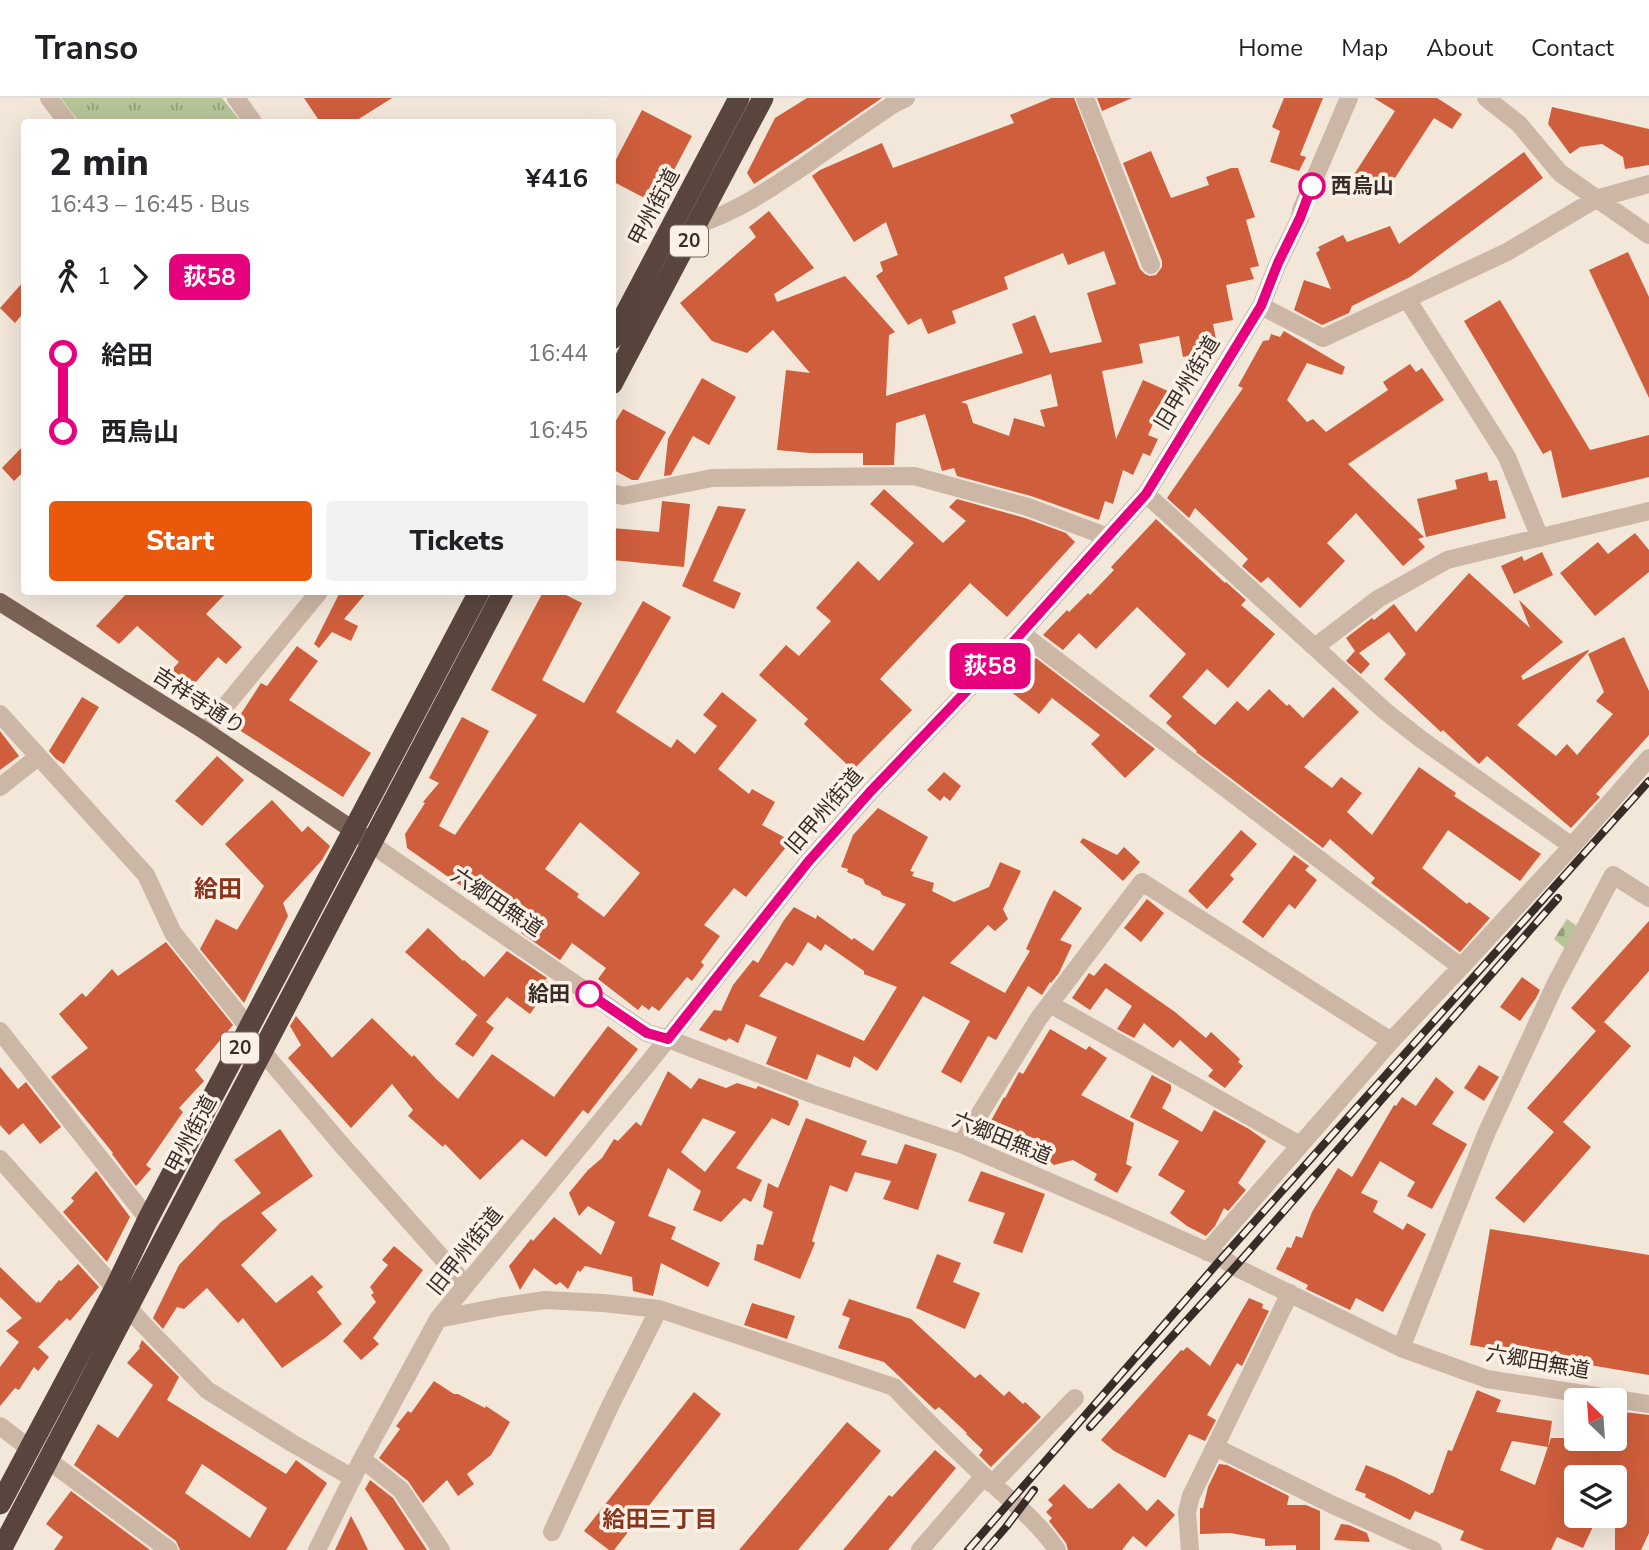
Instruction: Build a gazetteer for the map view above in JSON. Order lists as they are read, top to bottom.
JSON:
{
  "streets": {
    "highway": ["甲州街道", "20"],
    "main road": ["吉祥寺通り"],
    "street": ["旧甲州街道", "六郷田無道"]
  },
  "crossings": [
    ["甲州街道", "吉祥寺通り"],
    ["甲州街道", "六郷田無道"],
    ["旧甲州街道", "六郷田無道"],
    ["吉祥寺通り", "六郷田無道"]
  ],
  "districts": ["給田", "給田三丁目"],
  "places": ["西烏山", "給田"],
  "lines": ["bus line 荻58"],
  "north": "top left",
  "page": {
    "header": "Transo",
    "nav": [
      "Home",
      "Map",
      "About",
      "Contact"
    ],
    "on_map": "荻58",
    "heading": ["2 min", "16:43 – 16:45 · Bus", "¥416"],
    "legs": ["1", "荻58"],
    "list": [
      {
        "name": "給田",
        "value": "16:44"
      },
      {
        "name": "西烏山",
        "value": "16:45"
      }
    ],
    "buttons": ["Start", "Tickets"]
  }
}
